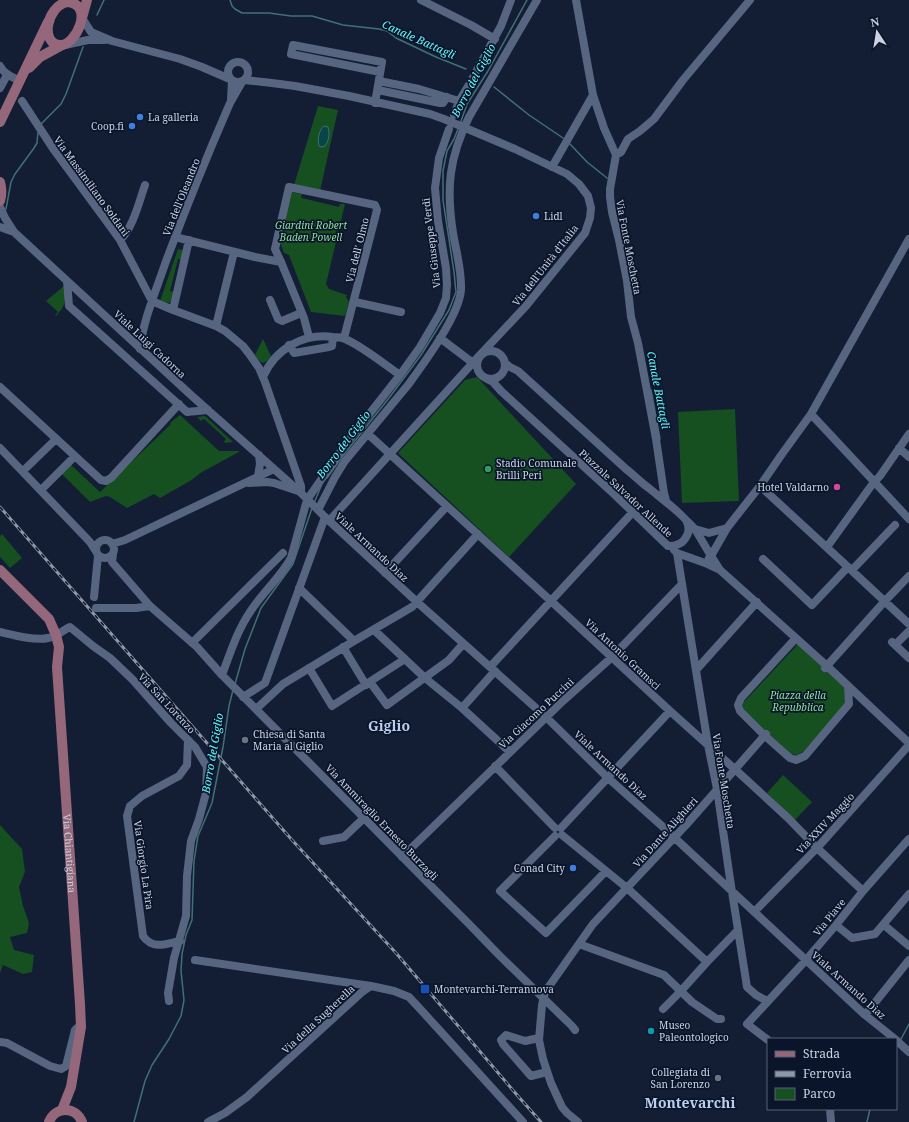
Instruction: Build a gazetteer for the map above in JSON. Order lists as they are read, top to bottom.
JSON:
{
  "streets": {
    "main road": ["Via Chiantigiana"],
    "street": [
      "Via Massimiliano Soldani",
      "Via dell'Oleandro",
      "Via Giuseppe Verdi",
      "Via Fonte Moschetta",
      "Via dell' Olmo",
      "Via dell'Unità d'Italia",
      "Viale Luigi Cadorna",
      "Piazzale Salvador Allende",
      "Viale Armando Diaz",
      "Via Antonio Gramsci",
      "Via San Lorenzo",
      "Via Giacomo Puccini",
      "Via Ammiraglio Ernesto Burzagli",
      "Via XXIV Maggio",
      "Via Dante Alighieri",
      "Via Giorgio La Pira",
      "Via Piave",
      "Via della Sugherella"
    ]
  },
  "crossings": [
    ["Via Massimiliano Soldani", "Via dell'Oleandro"],
    ["Via dell'Oleandro", "Viale Luigi Cadorna"],
    ["Via Giuseppe Verdi", "Viale Armando Diaz"],
    ["Via Giuseppe Verdi", "Via Ammiraglio Ernesto Burzagli"],
    ["Via Fonte Moschetta", "Piazzale Salvador Allende"],
    ["Via Fonte Moschetta", "Viale Armando Diaz"],
    ["Via Fonte Moschetta", "Via Antonio Gramsci"],
    ["Via Fonte Moschetta", "Via Giacomo Puccini"],
    ["Via Fonte Moschetta", "Via Dante Alighieri"],
    ["Via Fonte Moschetta", "Via Piave"],
    ["Via dell'Unità d'Italia", "Piazzale Salvador Allende"],
    ["Via dell'Unità d'Italia", "Viale Armando Diaz"],
    ["Via dell'Unità d'Italia", "Via Antonio Gramsci"],
    ["Viale Luigi Cadorna", "Viale Armando Diaz"],
    ["Viale Armando Diaz", "Via Giacomo Puccini"],
    ["Viale Armando Diaz", "Via XXIV Maggio"],
    ["Viale Armando Diaz", "Via Dante Alighieri"],
    ["Viale Armando Diaz", "Via Piave"],
    ["Via Antonio Gramsci", "Via Giacomo Puccini"],
    ["Via Antonio Gramsci", "Via XXIV Maggio"],
    ["Via Antonio Gramsci", "Via Dante Alighieri"],
    ["Via Antonio Gramsci", "Via Piave"],
    ["Via San Lorenzo", "Via Chiantigiana"],
    ["Via San Lorenzo", "Via Giorgio La Pira"],
    ["Via Giacomo Puccini", "Via Ammiraglio Ernesto Burzagli"],
    ["Via Ammiraglio Ernesto Burzagli", "Via Dante Alighieri"]
  ],
  "districts": ["Giglio", "Montevarchi"],
  "water": ["Canale Battagli", "Borro del Giglio"],
  "parks": ["Giardini Robert Baden Powell", "Piazza della Repubblica"],
  "places": {
    "other": [
      "La galleria",
      "Coop.fi",
      "Lidl",
      "Stadio Comunale Brilli Peri",
      "Hotel Valdarno",
      "Chiesa di Santa Maria al Giglio",
      "Conad City",
      "Museo Paleontologico",
      "Collegiata di San Lorenzo"
    ],
    "transit": ["Montevarchi-Terranuova"]
  },
  "legend": ["Strada", "Ferrovia", "Parco"],
  "north": "top"
}
